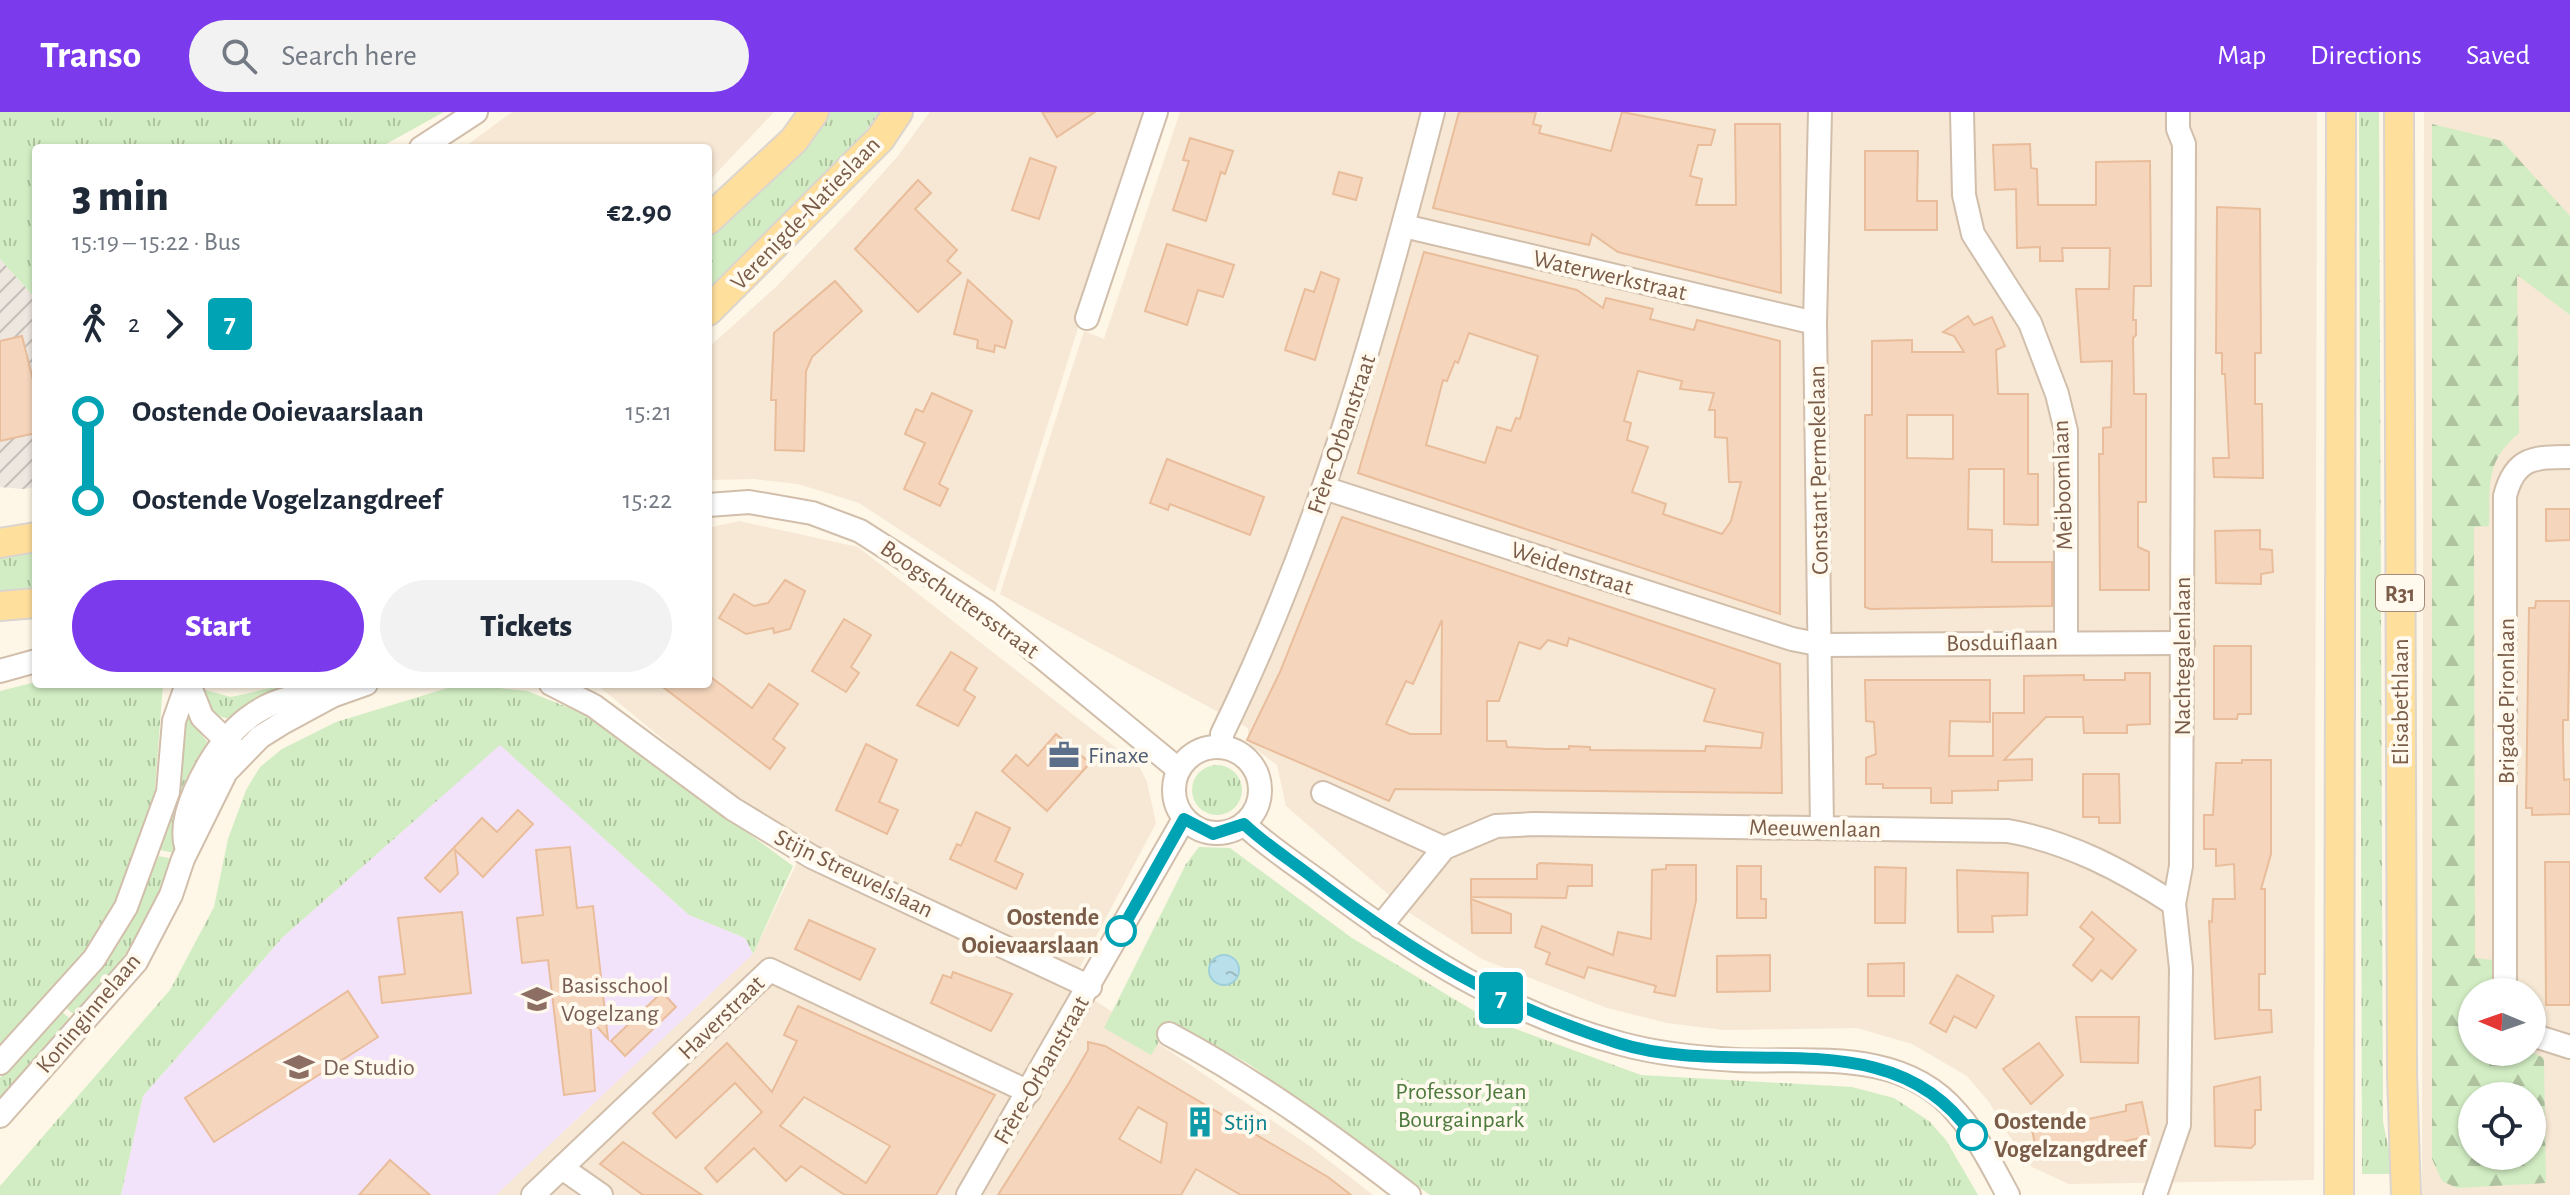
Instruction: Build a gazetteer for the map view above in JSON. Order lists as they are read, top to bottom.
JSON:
{
  "streets": {
    "main road": ["Verenigde-Natieslaan", "R31", "Elisabethlaan"],
    "street": [
      "Waterwerkstraat",
      "Frère-Orbanstraat",
      "Constant Permekelaan",
      "Meiboomlaan",
      "Weidenstraat",
      "Boogschuttersstraat",
      "Bosduiflaan",
      "Nachtegalenlaan",
      "Brigade Pironlaan",
      "Meeuwenlaan",
      "Stijn Streuvelslaan",
      "Koninginnelaan",
      "Haverstraat"
    ]
  },
  "crossings": [
    ["Waterwerkstraat", "Frère-Orbanstraat"],
    ["Waterwerkstraat", "Constant Permekelaan"],
    ["Frère-Orbanstraat", "Weidenstraat"],
    ["Frère-Orbanstraat", "Boogschuttersstraat"],
    ["Frère-Orbanstraat", "Stijn Streuvelslaan"],
    ["Frère-Orbanstraat", "Haverstraat"],
    ["Constant Permekelaan", "Weidenstraat"],
    ["Constant Permekelaan", "Bosduiflaan"],
    ["Constant Permekelaan", "Meeuwenlaan"],
    ["Meiboomlaan", "Bosduiflaan"],
    ["Weidenstraat", "Bosduiflaan"],
    ["Bosduiflaan", "Nachtegalenlaan"],
    ["Nachtegalenlaan", "Meeuwenlaan"]
  ],
  "parks": ["Professor Jean Bourgainpark"],
  "places": {
    "office": ["Finaxe"],
    "other": ["Oostende Ooievaarslaan", "Oostende Vogelzangdreef"],
    "school or university": ["Basisschool Vogelzang", "De Studio"],
    "building": ["Stijn"]
  },
  "lines": ["bus line 7"],
  "north": "left",
  "page": {
    "header": "Transo",
    "search": "Search here",
    "nav": ["Map", "Directions", "Saved"],
    "on_map": "7",
    "heading": ["3 min", "15:19 – 15:22 · Bus", "€2.90"],
    "legs": ["2", "7"],
    "list": [
      {
        "name": "Oostende Ooievaarslaan",
        "value": "15:21"
      },
      {
        "name": "Oostende Vogelzangdreef",
        "value": "15:22"
      }
    ],
    "buttons": ["Start", "Tickets"]
  }
}
